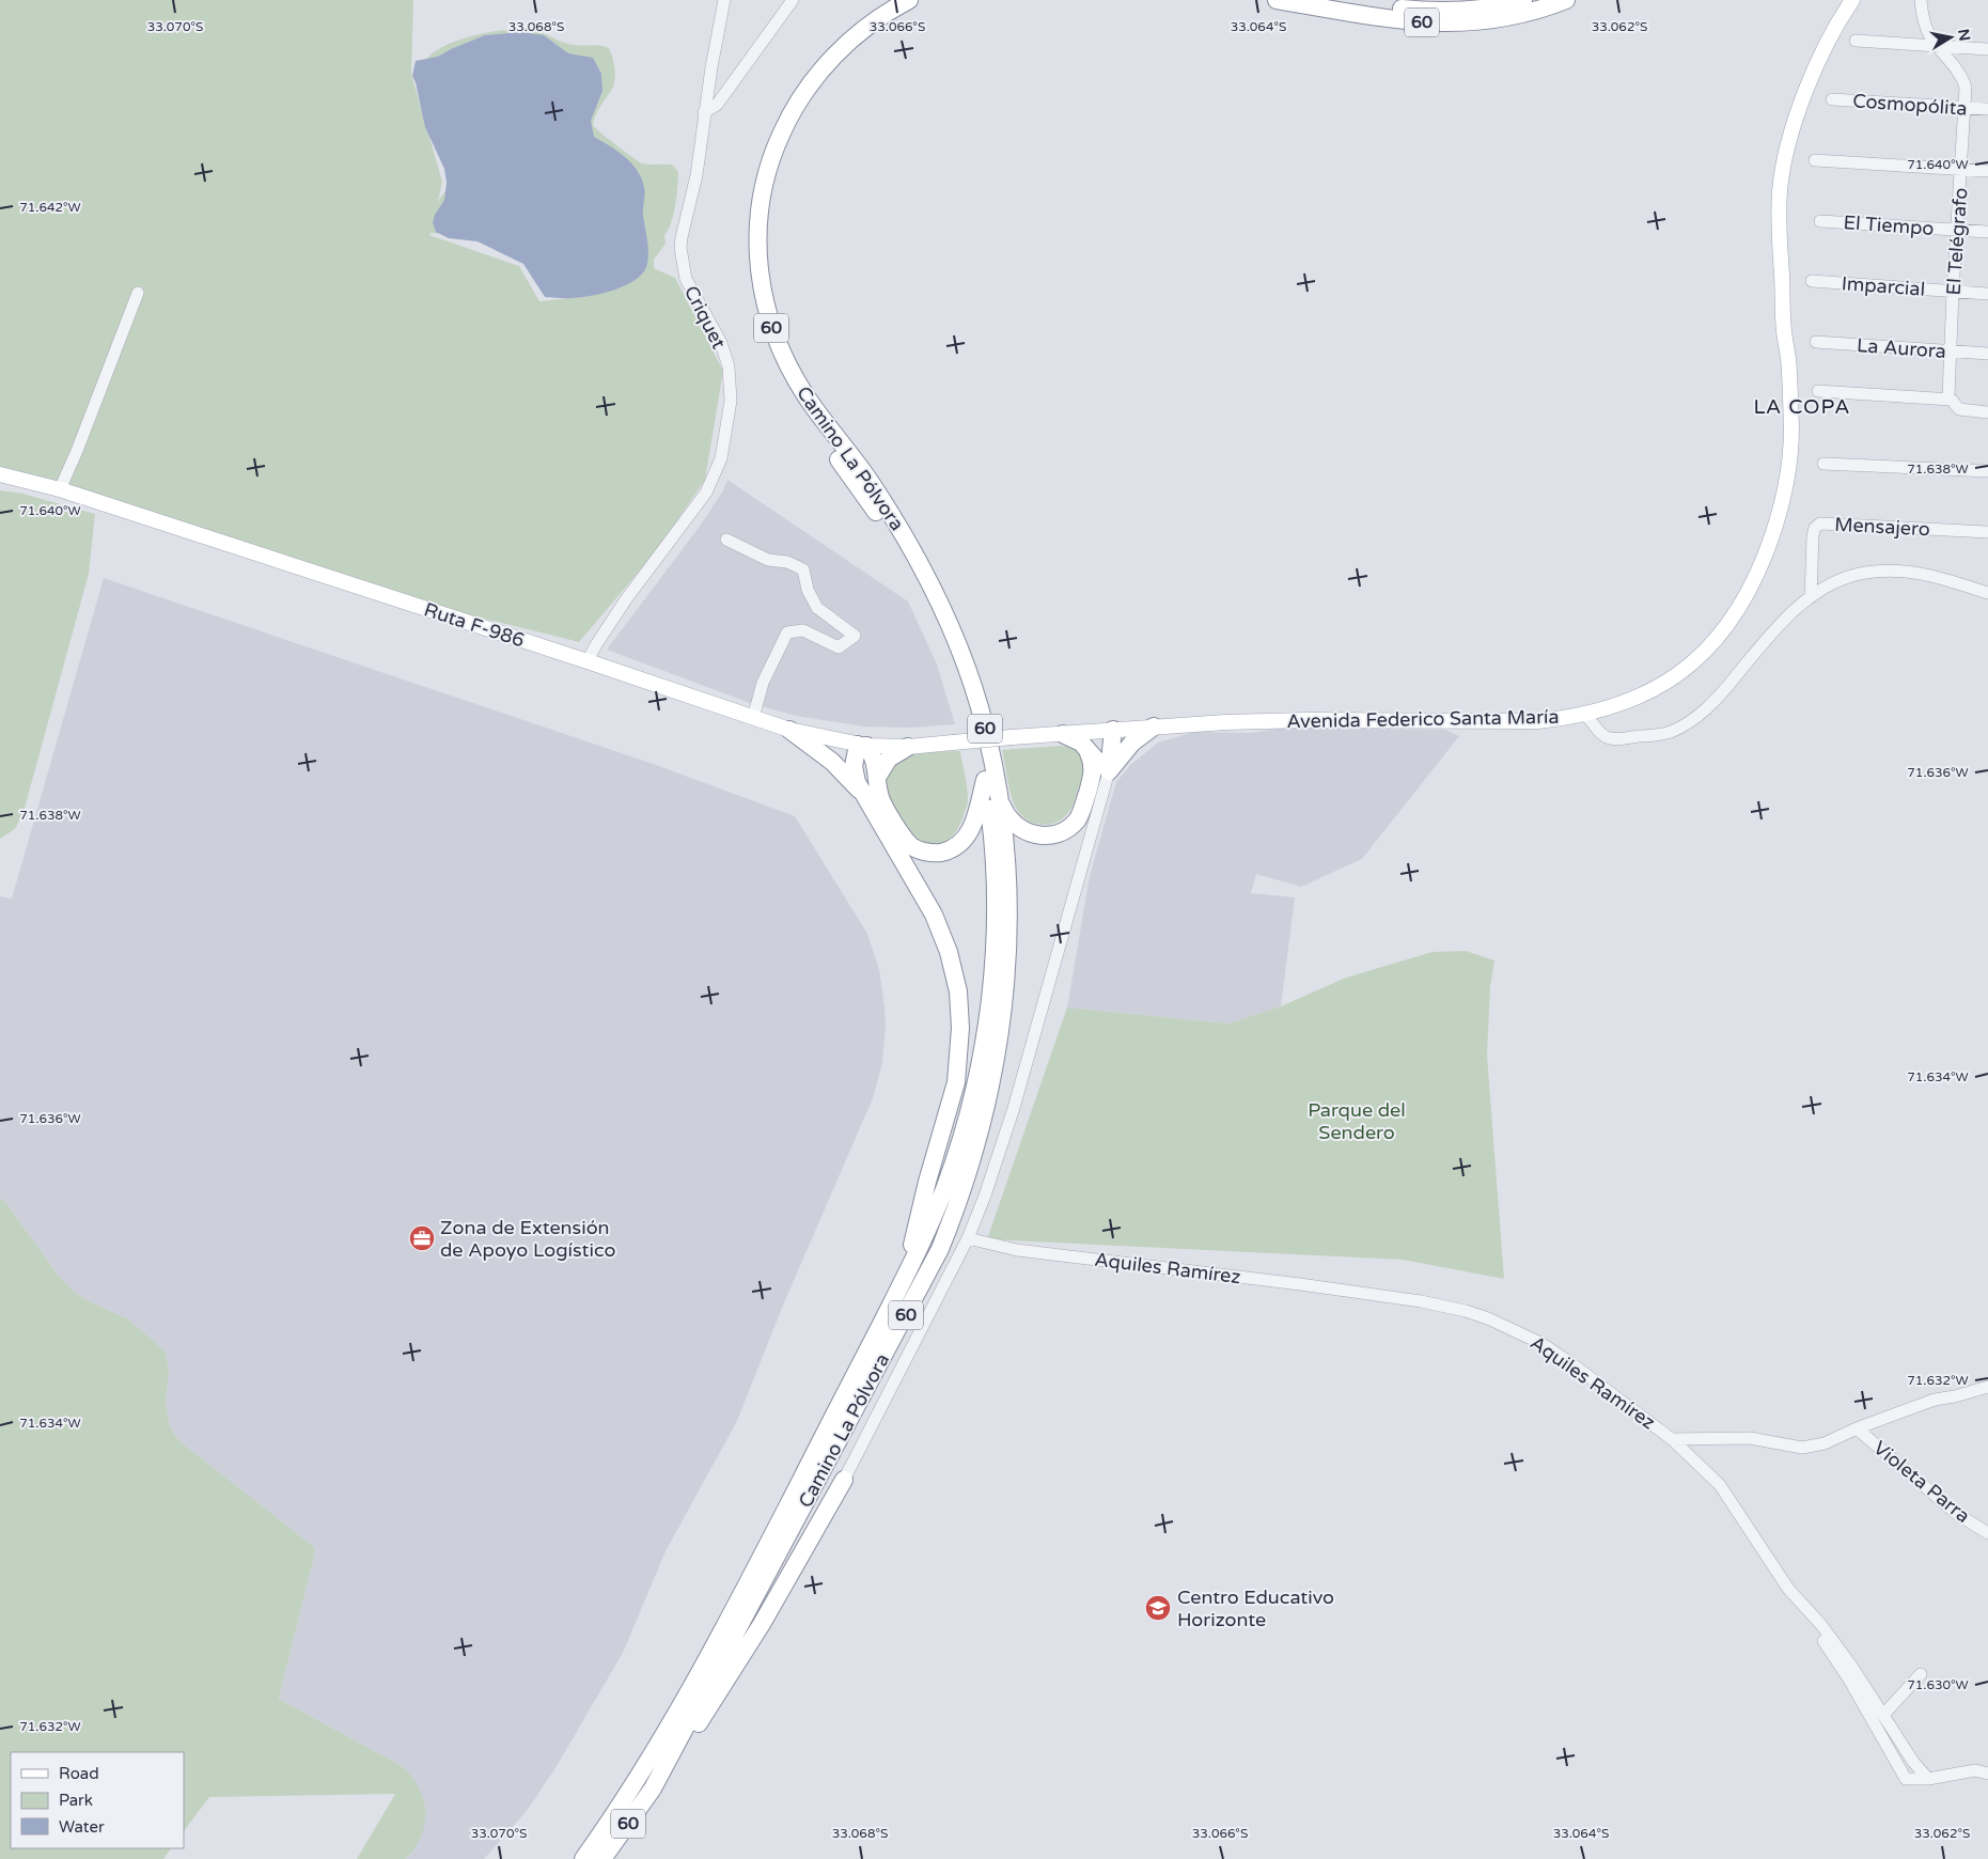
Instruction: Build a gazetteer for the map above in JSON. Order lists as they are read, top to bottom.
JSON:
{
  "streets": {
    "highway": ["60", "Camino La Pólvora"],
    "main road": ["Ruta F-986", "Avenida Federico Santa María"],
    "street": [
      "Cosmopólita",
      "El Tiempo",
      "El Telégrafo",
      "Imparcial",
      "Criquet",
      "La Aurora",
      "Mensajero",
      "Aquiles Ramírez",
      "Violeta Parra"
    ]
  },
  "crossings": [
    ["Cosmopólita", "El Telégrafo"],
    ["El Tiempo", "El Telégrafo"],
    ["El Telégrafo", "Imparcial"],
    ["El Telégrafo", "La Aurora"],
    ["Criquet", "Ruta F-986"],
    ["Ruta F-986", "Avenida Federico Santa María"],
    ["Aquiles Ramírez", "Violeta Parra"]
  ],
  "districts": ["LA COPA"],
  "parks": ["Parque del Sendero"],
  "places": {
    "office": ["Zona de Extensión de Apoyo Logístico"],
    "school or university": ["Centro Educativo Horizonte"]
  },
  "legend": ["Road", "Park", "Water"],
  "north": "right",
  "coordinates": [
    "33.070°S",
    "33.068°S",
    "33.066°S",
    "33.064°S",
    "33.062°S",
    "71.640°W",
    "71.642°W",
    "71.638°W",
    "71.636°W",
    "71.634°W",
    "71.632°W",
    "71.630°W"
  ]
}
